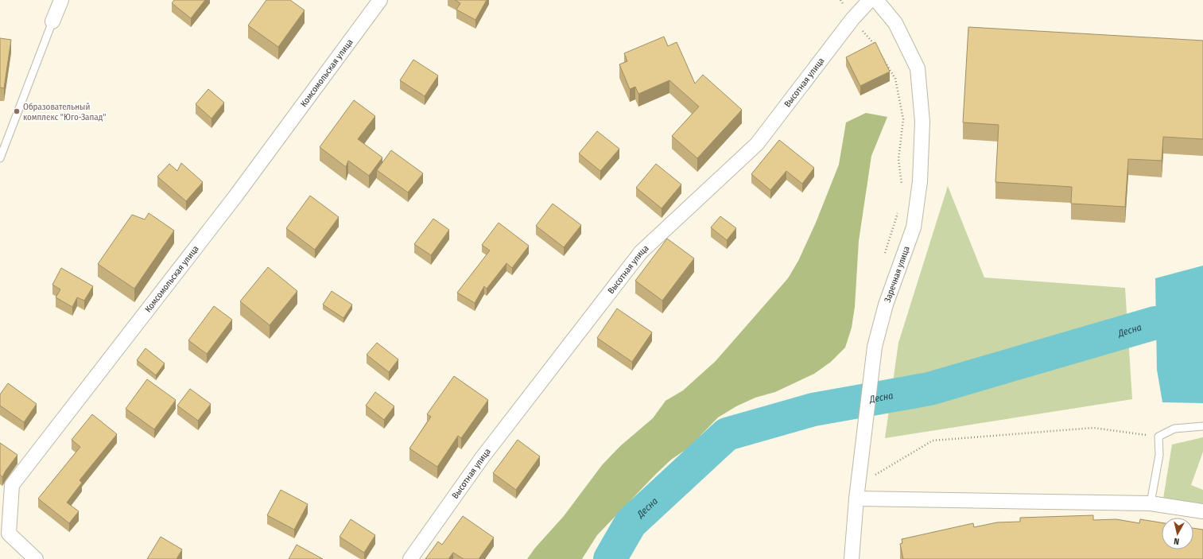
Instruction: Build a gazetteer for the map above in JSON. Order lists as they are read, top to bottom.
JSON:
{
  "streets": {
    "street": ["Комсомольская улица", "Высотная улица", "Заречная улица"]
  },
  "water": ["Десна"],
  "places": ["Образовательный комплекс \"Юго-Запад\""],
  "north": "bottom"
}
